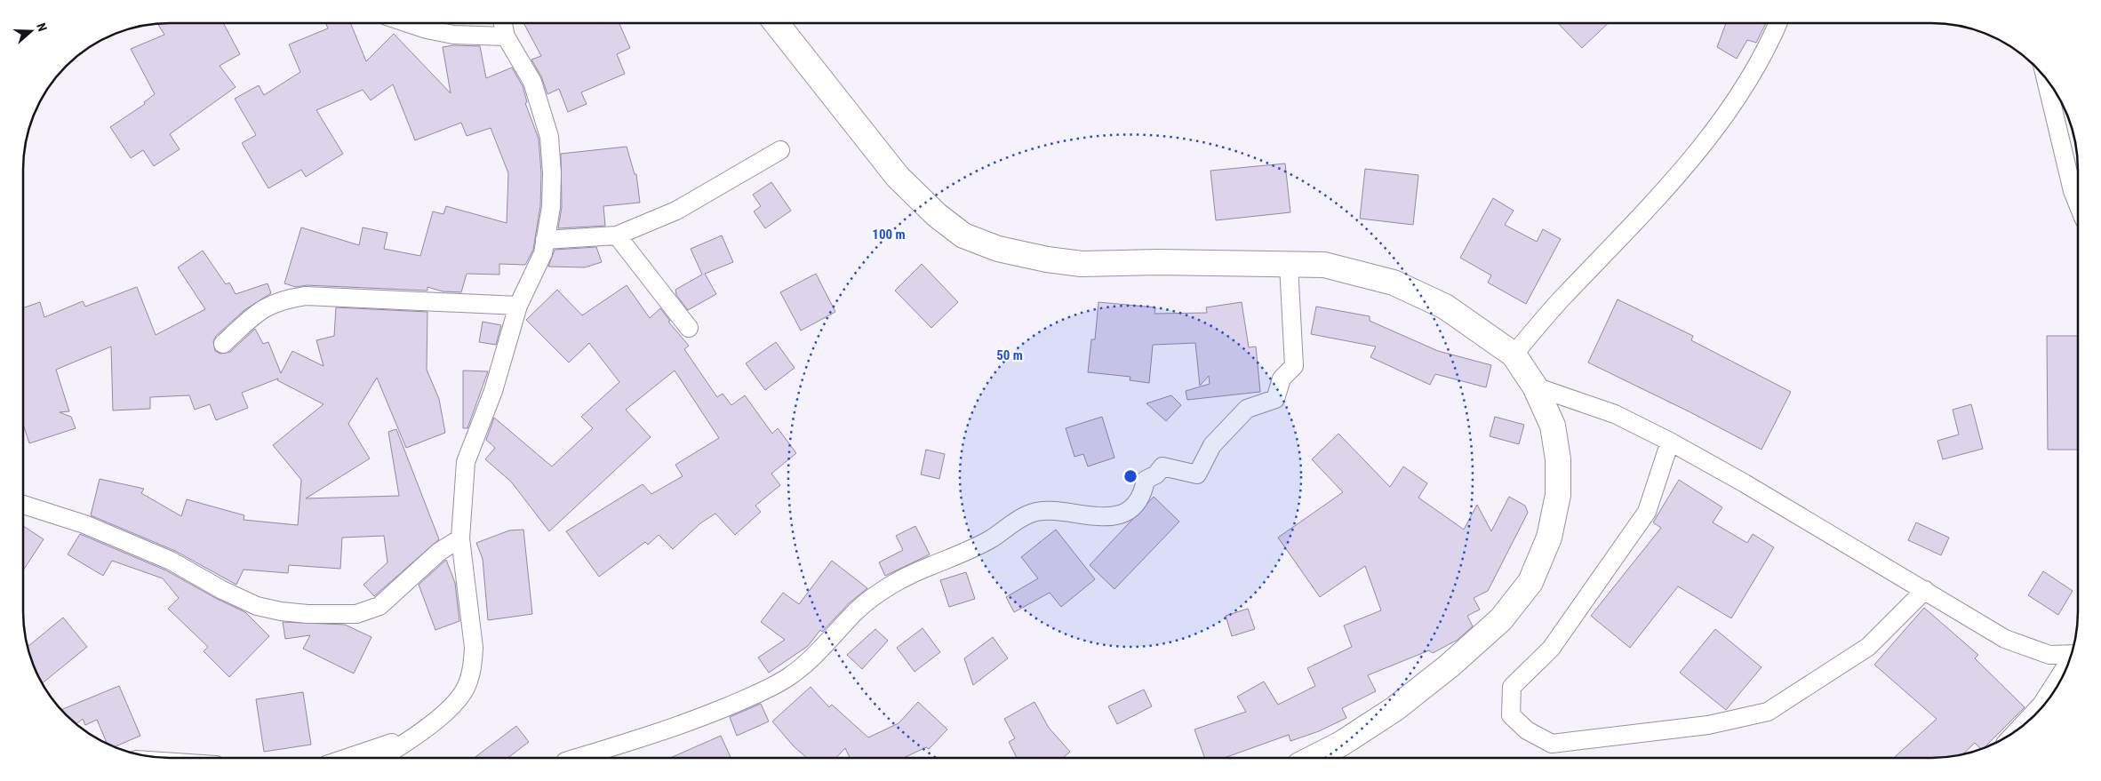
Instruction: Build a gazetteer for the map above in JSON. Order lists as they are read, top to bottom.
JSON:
{
  "north": "right",
  "rings": ["100 m", "50 m"]
}
